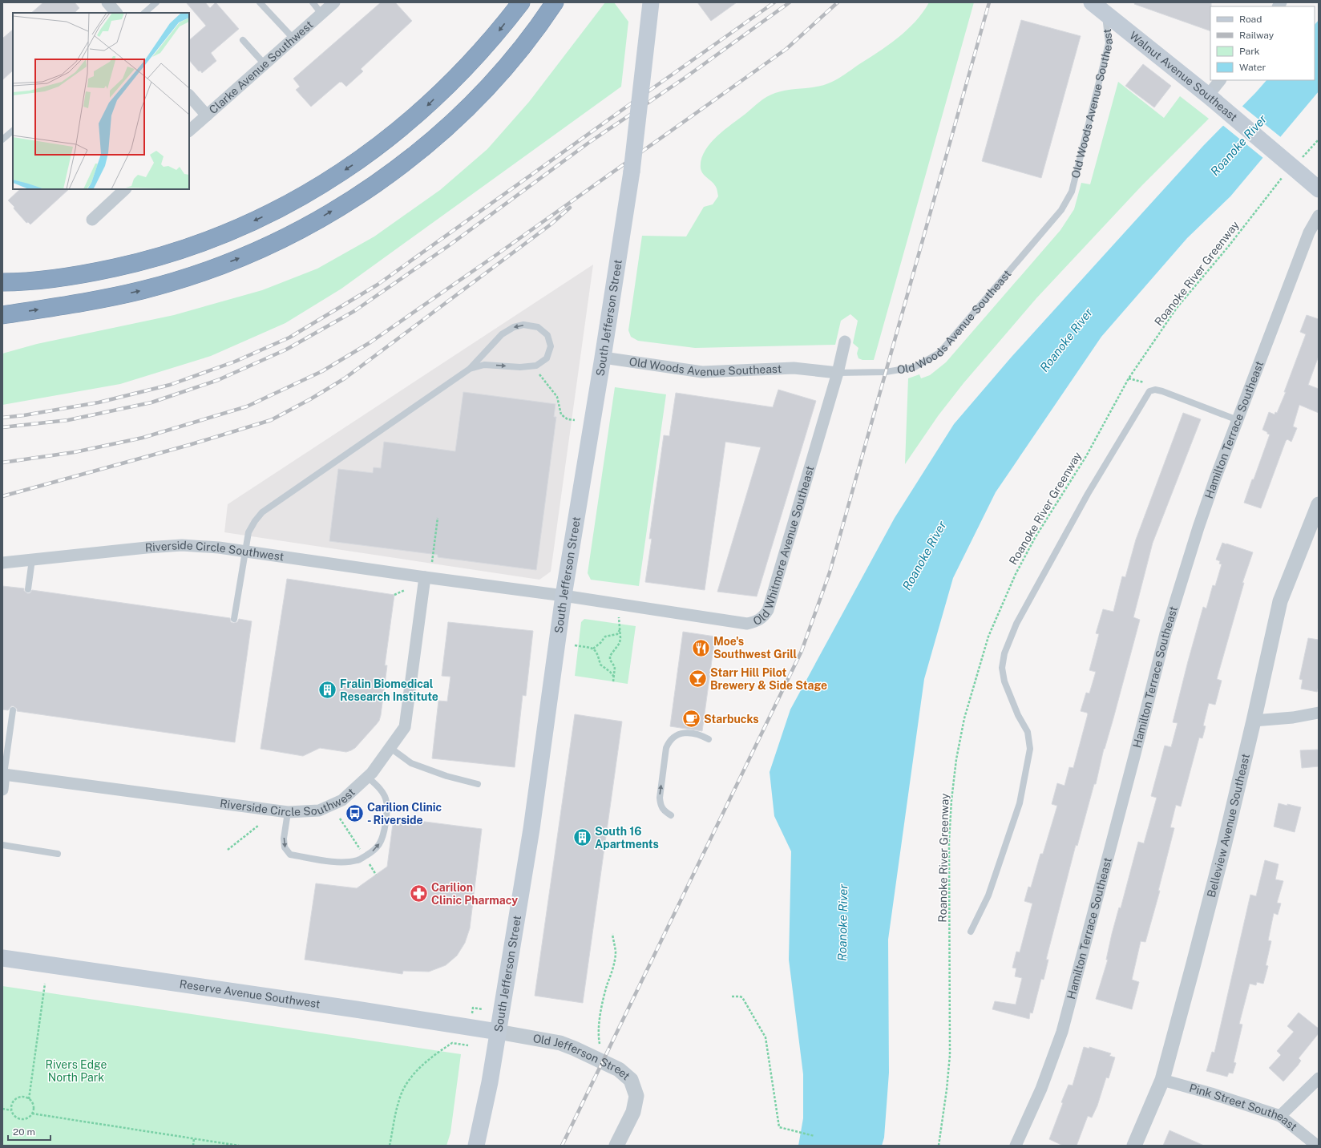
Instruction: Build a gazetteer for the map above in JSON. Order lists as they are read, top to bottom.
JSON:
{
  "streets": {
    "main road": ["Walnut Avenue Southeast", "South Jefferson Street", "Reserve Avenue Southwest"],
    "street": [
      "Clarke Avenue Southwest",
      "Old Woods Avenue Southeast",
      "Hamilton Terrace Southeast",
      "Old Whitmore Avenue Southeast",
      "Riverside Circle Southwest",
      "Belleview Avenue Southeast",
      "Old Jefferson Street",
      "Pink Street Southeast"
    ],
    "path": ["Roanoke River Greenway"]
  },
  "crossings": [
    ["Old Woods Avenue Southeast", "South Jefferson Street"],
    ["Old Woods Avenue Southeast", "Old Whitmore Avenue Southeast"],
    ["South Jefferson Street", "Old Whitmore Avenue Southeast"],
    ["South Jefferson Street", "Riverside Circle Southwest"],
    ["South Jefferson Street", "Reserve Avenue Southwest"],
    ["South Jefferson Street", "Old Jefferson Street"],
    ["Old Whitmore Avenue Southeast", "Riverside Circle Southwest"],
    ["Belleview Avenue Southeast", "Pink Street Southeast"],
    ["Reserve Avenue Southwest", "Old Jefferson Street"]
  ],
  "water": ["Roanoke River"],
  "parks": ["Rivers Edge North Park"],
  "places": {
    "restaurant": ["Moe's Southwest Grill"],
    "bar": ["Starr Hill Pilot Brewery & Side Stage"],
    "building": ["Fralin Biomedical Research Institute", "South 16 Apartments"],
    "cafe": ["Starbucks"],
    "bus stop": ["Carilion Clinic - Riverside"],
    "pharmacy": ["Carilion Clinic Pharmacy"]
  },
  "legend": [
    "Road",
    "Railway",
    "Park",
    "Water"
  ],
  "scale_bar": "20 m"
}
